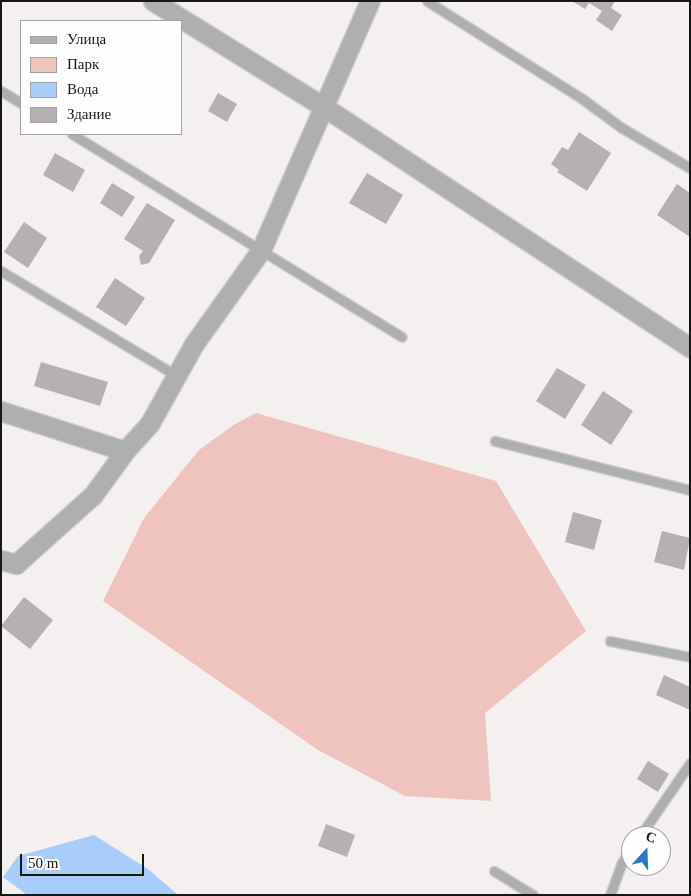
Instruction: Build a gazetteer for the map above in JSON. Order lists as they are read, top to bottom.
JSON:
{
  "legend": [
    "Улица",
    "Парк",
    "Вода",
    "Здание"
  ],
  "scale_bar": "50 m",
  "north": "top"
}
